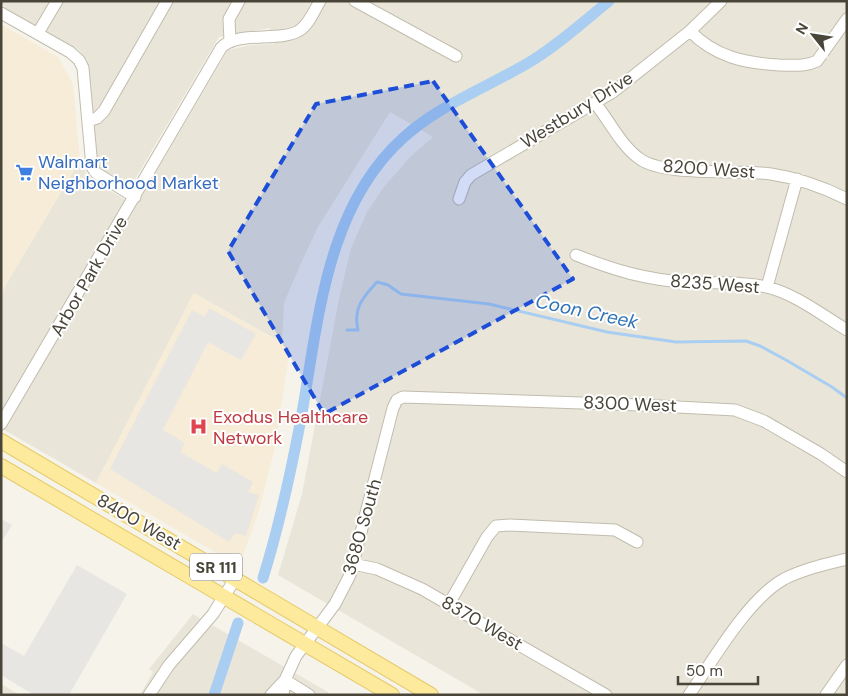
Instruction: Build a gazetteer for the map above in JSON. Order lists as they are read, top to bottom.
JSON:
{
  "streets": {
    "main road": ["8400 West", "SR 111"],
    "street": [
      "Westbury Drive",
      "8200 West",
      "Arbor Park Drive",
      "8235 West",
      "8300 West",
      "3680 South",
      "8370 West"
    ]
  },
  "crossings": [
    ["Westbury Drive", "8200 West"],
    ["8300 West", "3680 South"],
    ["8400 West", "3680 South"],
    ["3680 South", "8370 West"]
  ],
  "water": ["Coon Creek"],
  "places": {
    "supermarket": ["Walmart Neighborhood Market"],
    "hospital": ["Exodus Healthcare Network"]
  },
  "scale_bar": "50 m",
  "north": "top left"
}
